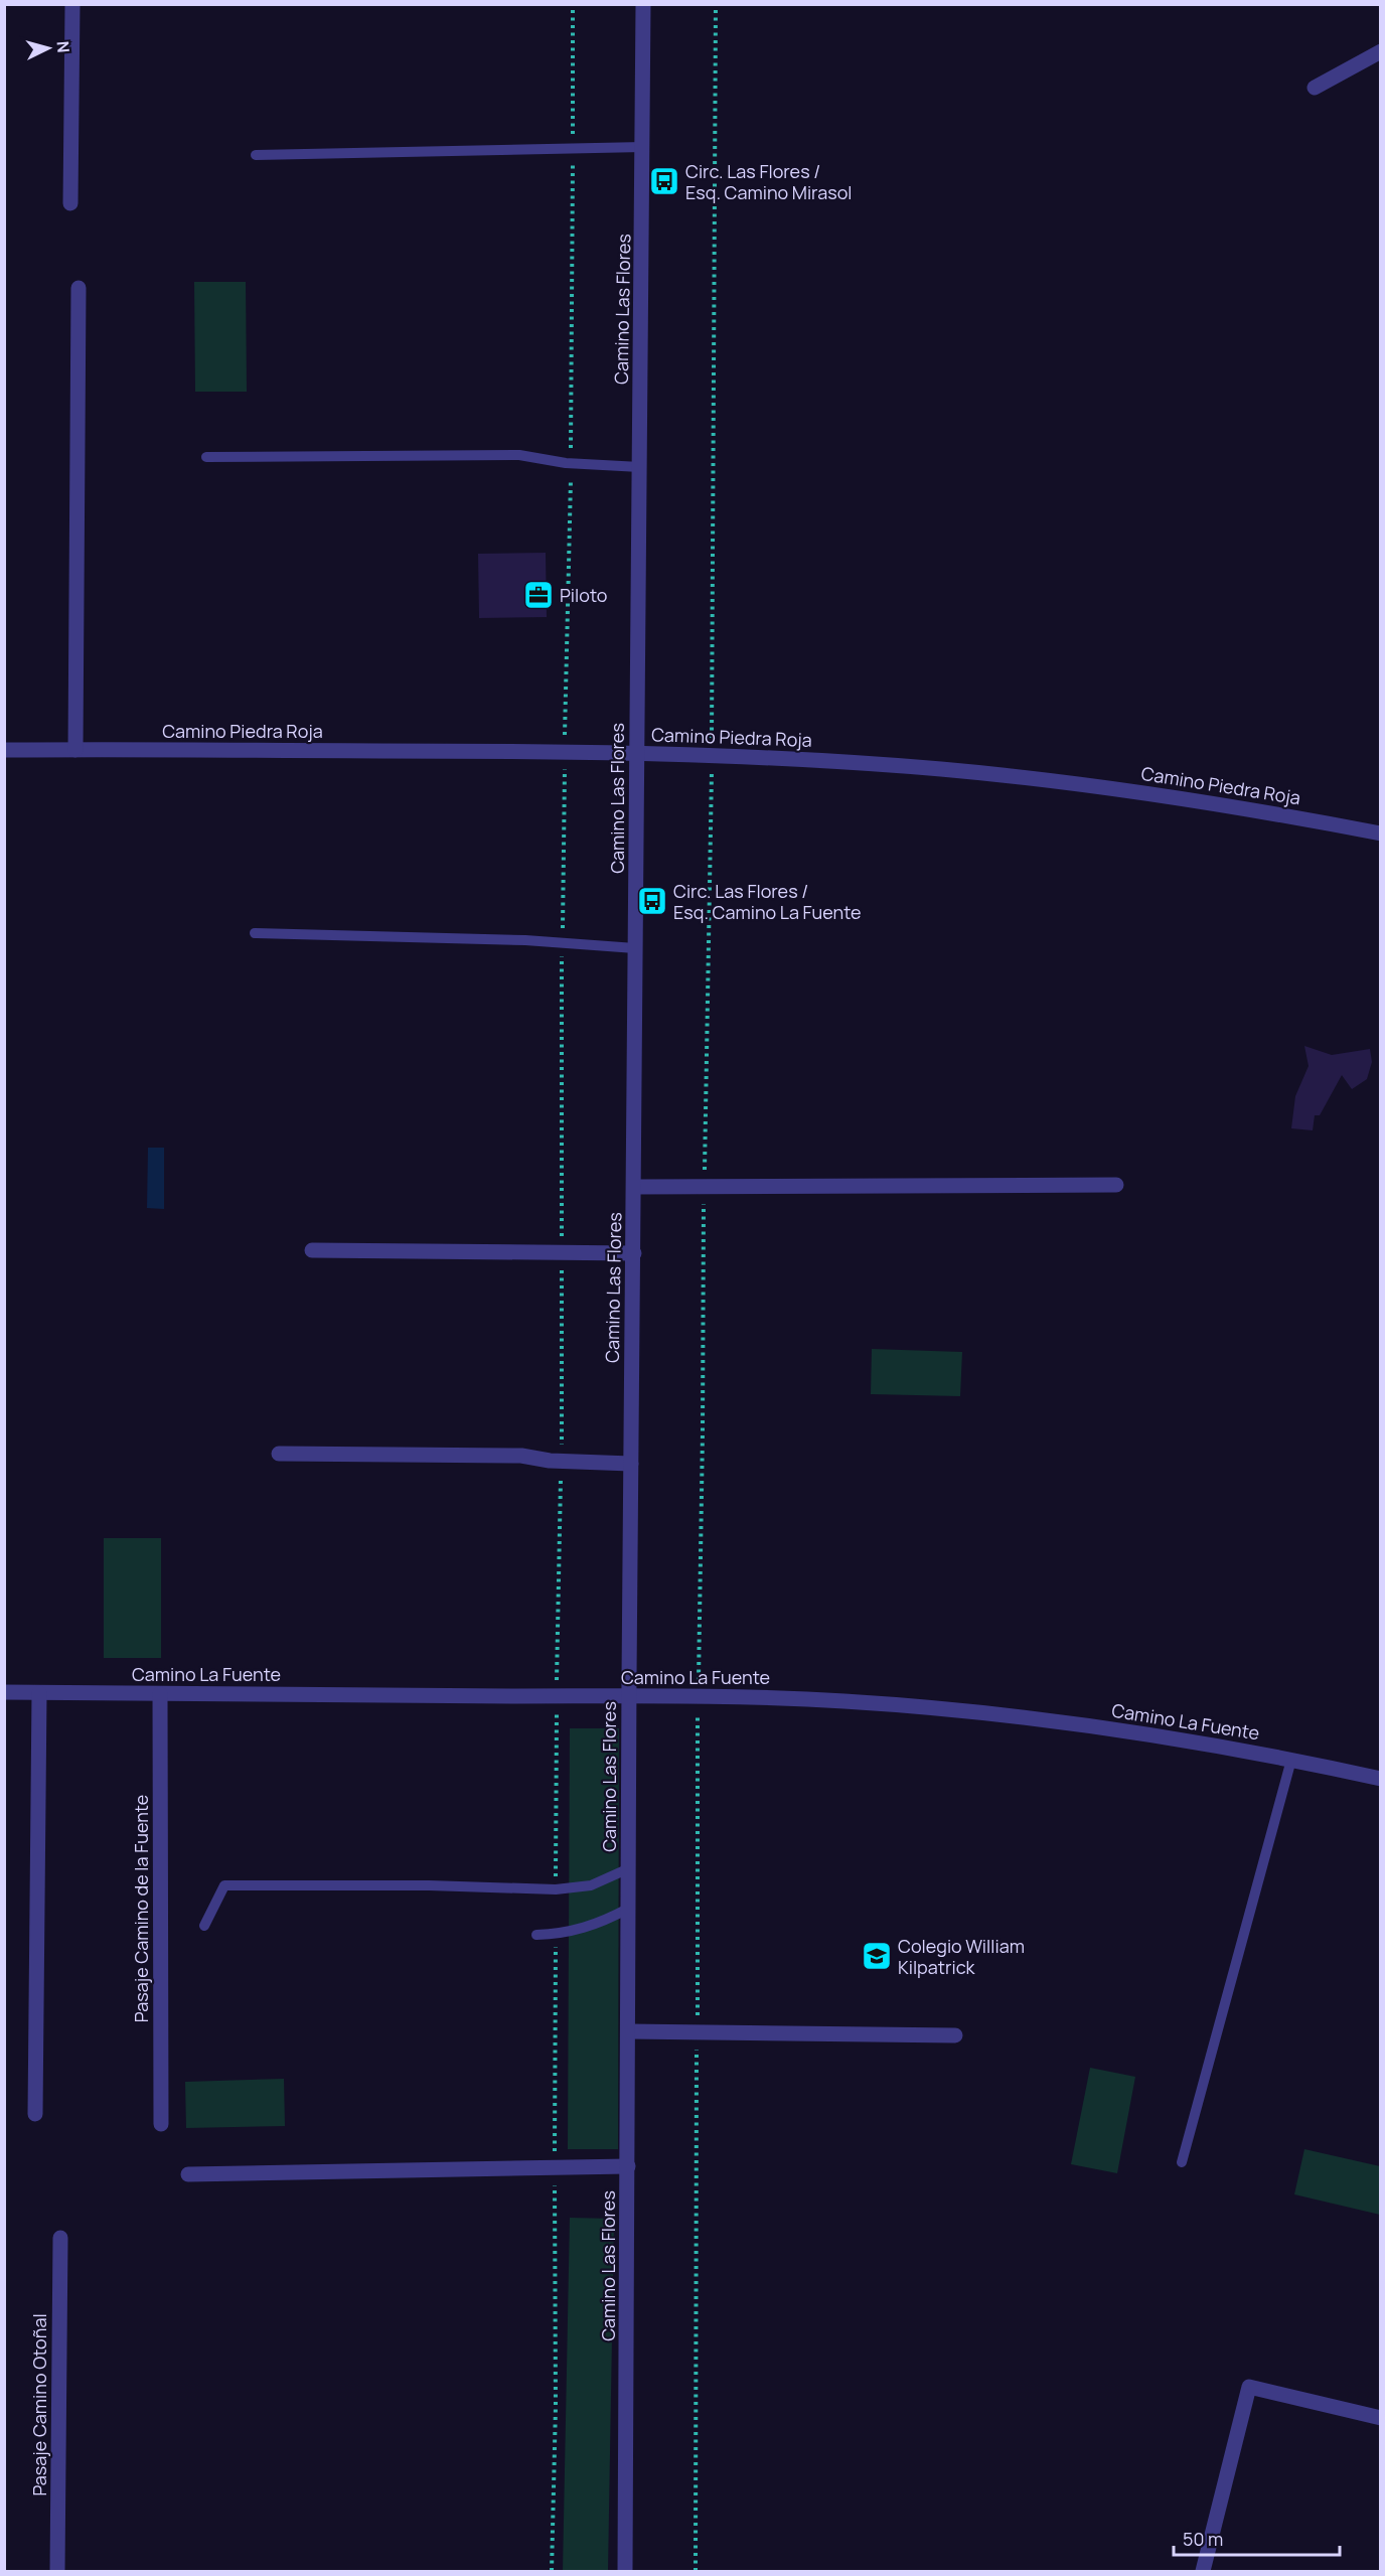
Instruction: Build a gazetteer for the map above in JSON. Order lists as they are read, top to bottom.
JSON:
{
  "streets": {
    "street": [
      "Camino Las Flores",
      "Camino Piedra Roja",
      "Camino La Fuente",
      "Pasaje Camino de la Fuente",
      "Pasaje Camino Otoñal"
    ]
  },
  "crossings": [
    ["Camino Las Flores", "Camino Piedra Roja"],
    ["Camino Las Flores", "Camino La Fuente"],
    ["Camino La Fuente", "Pasaje Camino de la Fuente"]
  ],
  "places": {
    "bus stop": ["Circ. Las Flores / Esq. Camino Mirasol", "Circ. Las Flores / Esq. Camino La Fuente"],
    "office": ["Piloto"],
    "school or university": ["Colegio William Kilpatrick"]
  },
  "scale_bar": "50 m",
  "north": "right"
}
